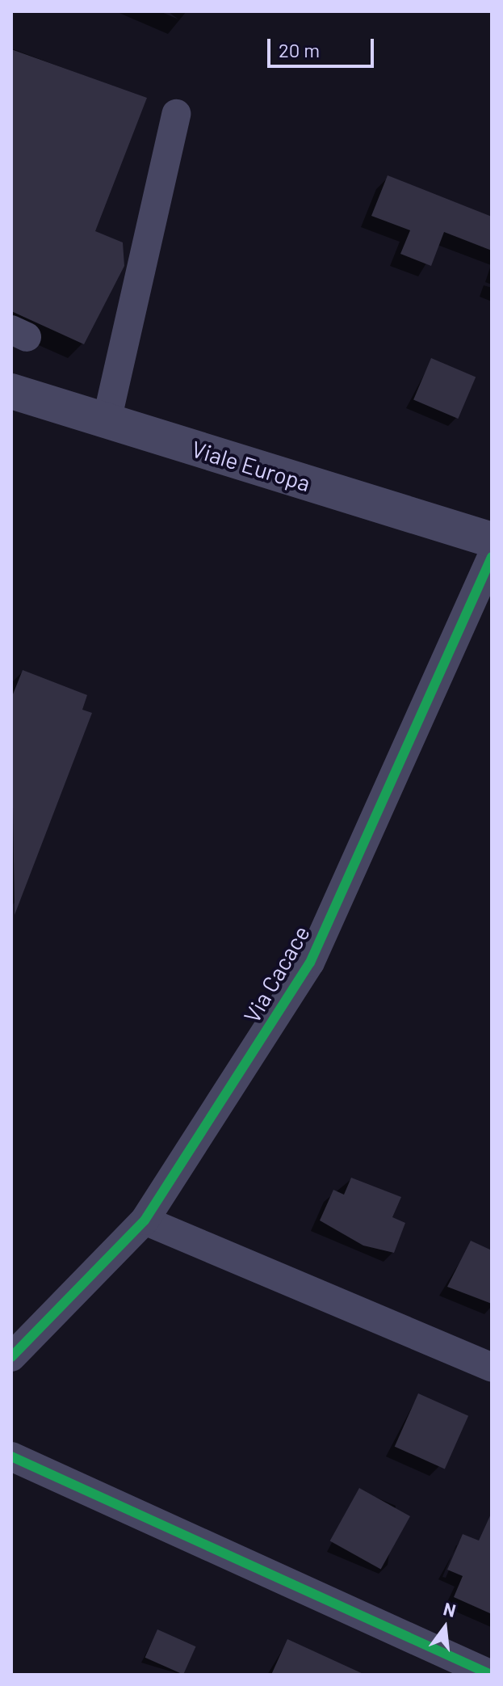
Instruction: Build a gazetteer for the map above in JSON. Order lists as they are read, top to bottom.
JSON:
{
  "streets": {
    "street": ["Viale Europa", "Via Cacace"]
  },
  "scale_bar": "20 m",
  "north": "top"
}
